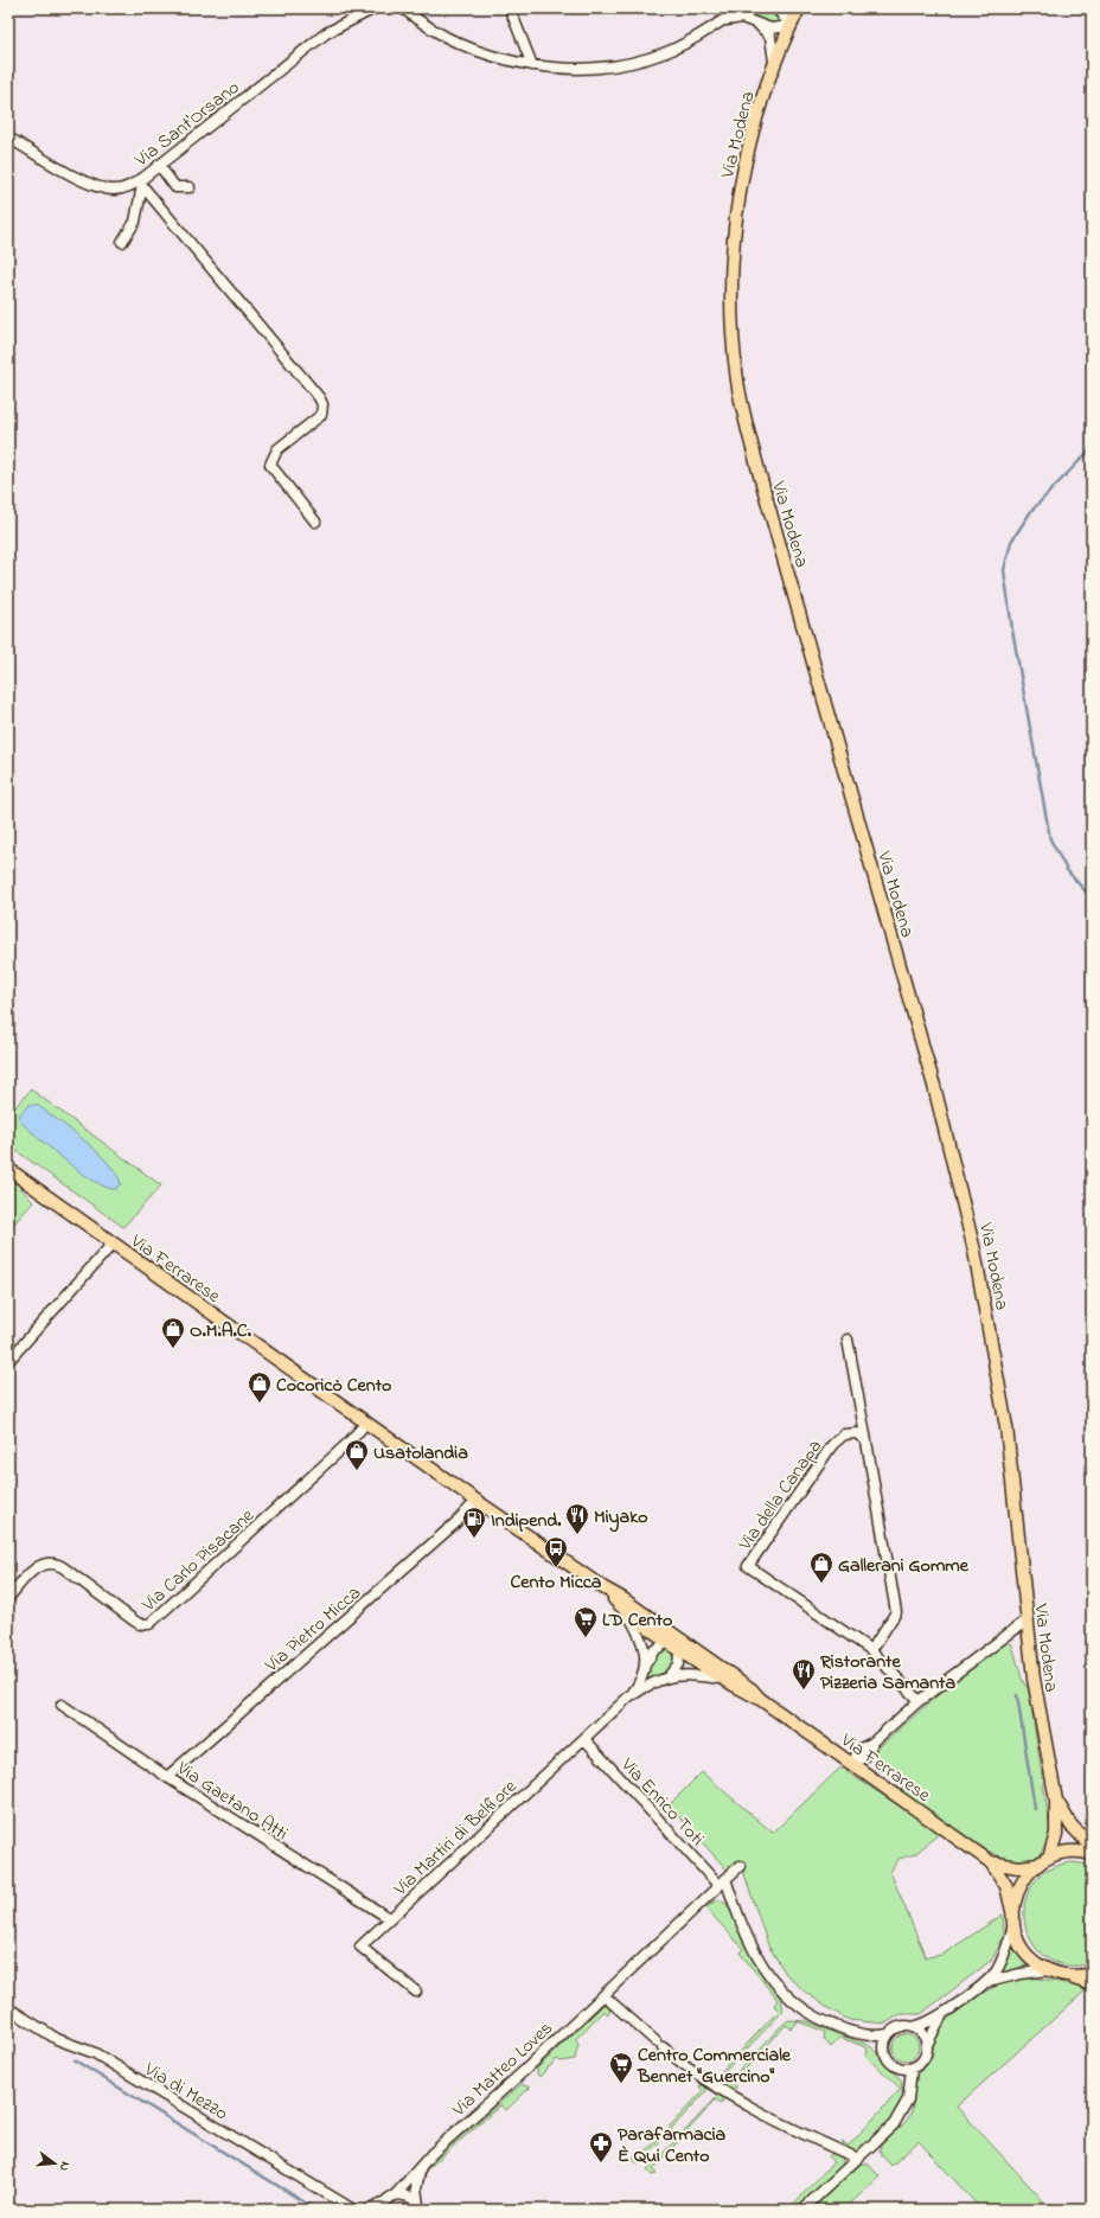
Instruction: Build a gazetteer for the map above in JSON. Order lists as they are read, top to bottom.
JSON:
{
  "streets": {
    "main road": ["Via Modena", "Via Ferrarese"],
    "street": [
      "Via Sant'Orsano",
      "Via della Canapa",
      "Via Carlo Pisacane",
      "Via Pietro Micca",
      "Via Gaetano Atti",
      "Via Enrico Toti",
      "Via Martiri di Belfiore",
      "Via Matteo Loves",
      "Via di Mezzo"
    ]
  },
  "crossings": [
    ["Via Modena", "Via Ferrarese"],
    ["Via Ferrarese", "Via Carlo Pisacane"],
    ["Via Ferrarese", "Via Pietro Micca"],
    ["Via Ferrarese", "Via Martiri di Belfiore"],
    ["Via Pietro Micca", "Via Gaetano Atti"],
    ["Via Gaetano Atti", "Via Martiri di Belfiore"],
    ["Via Enrico Toti", "Via Martiri di Belfiore"],
    ["Via Enrico Toti", "Via Matteo Loves"]
  ],
  "places": {
    "shop": [
      "O.M.A.C.",
      "Cocoricò Cento",
      "Usatolandia",
      "Gallerani Gomme"
    ],
    "restaurant": ["Miyako", "Ristorante Pizzeria Samanta"],
    "fuel station": ["Indipend."],
    "bus stop": ["Cento Micca"],
    "supermarket": ["LD Cento", "Centro Commerciale Bennet \"Guercino\""],
    "pharmacy": ["Parafarmacia È Qui Cento"]
  },
  "north": "right"
}
